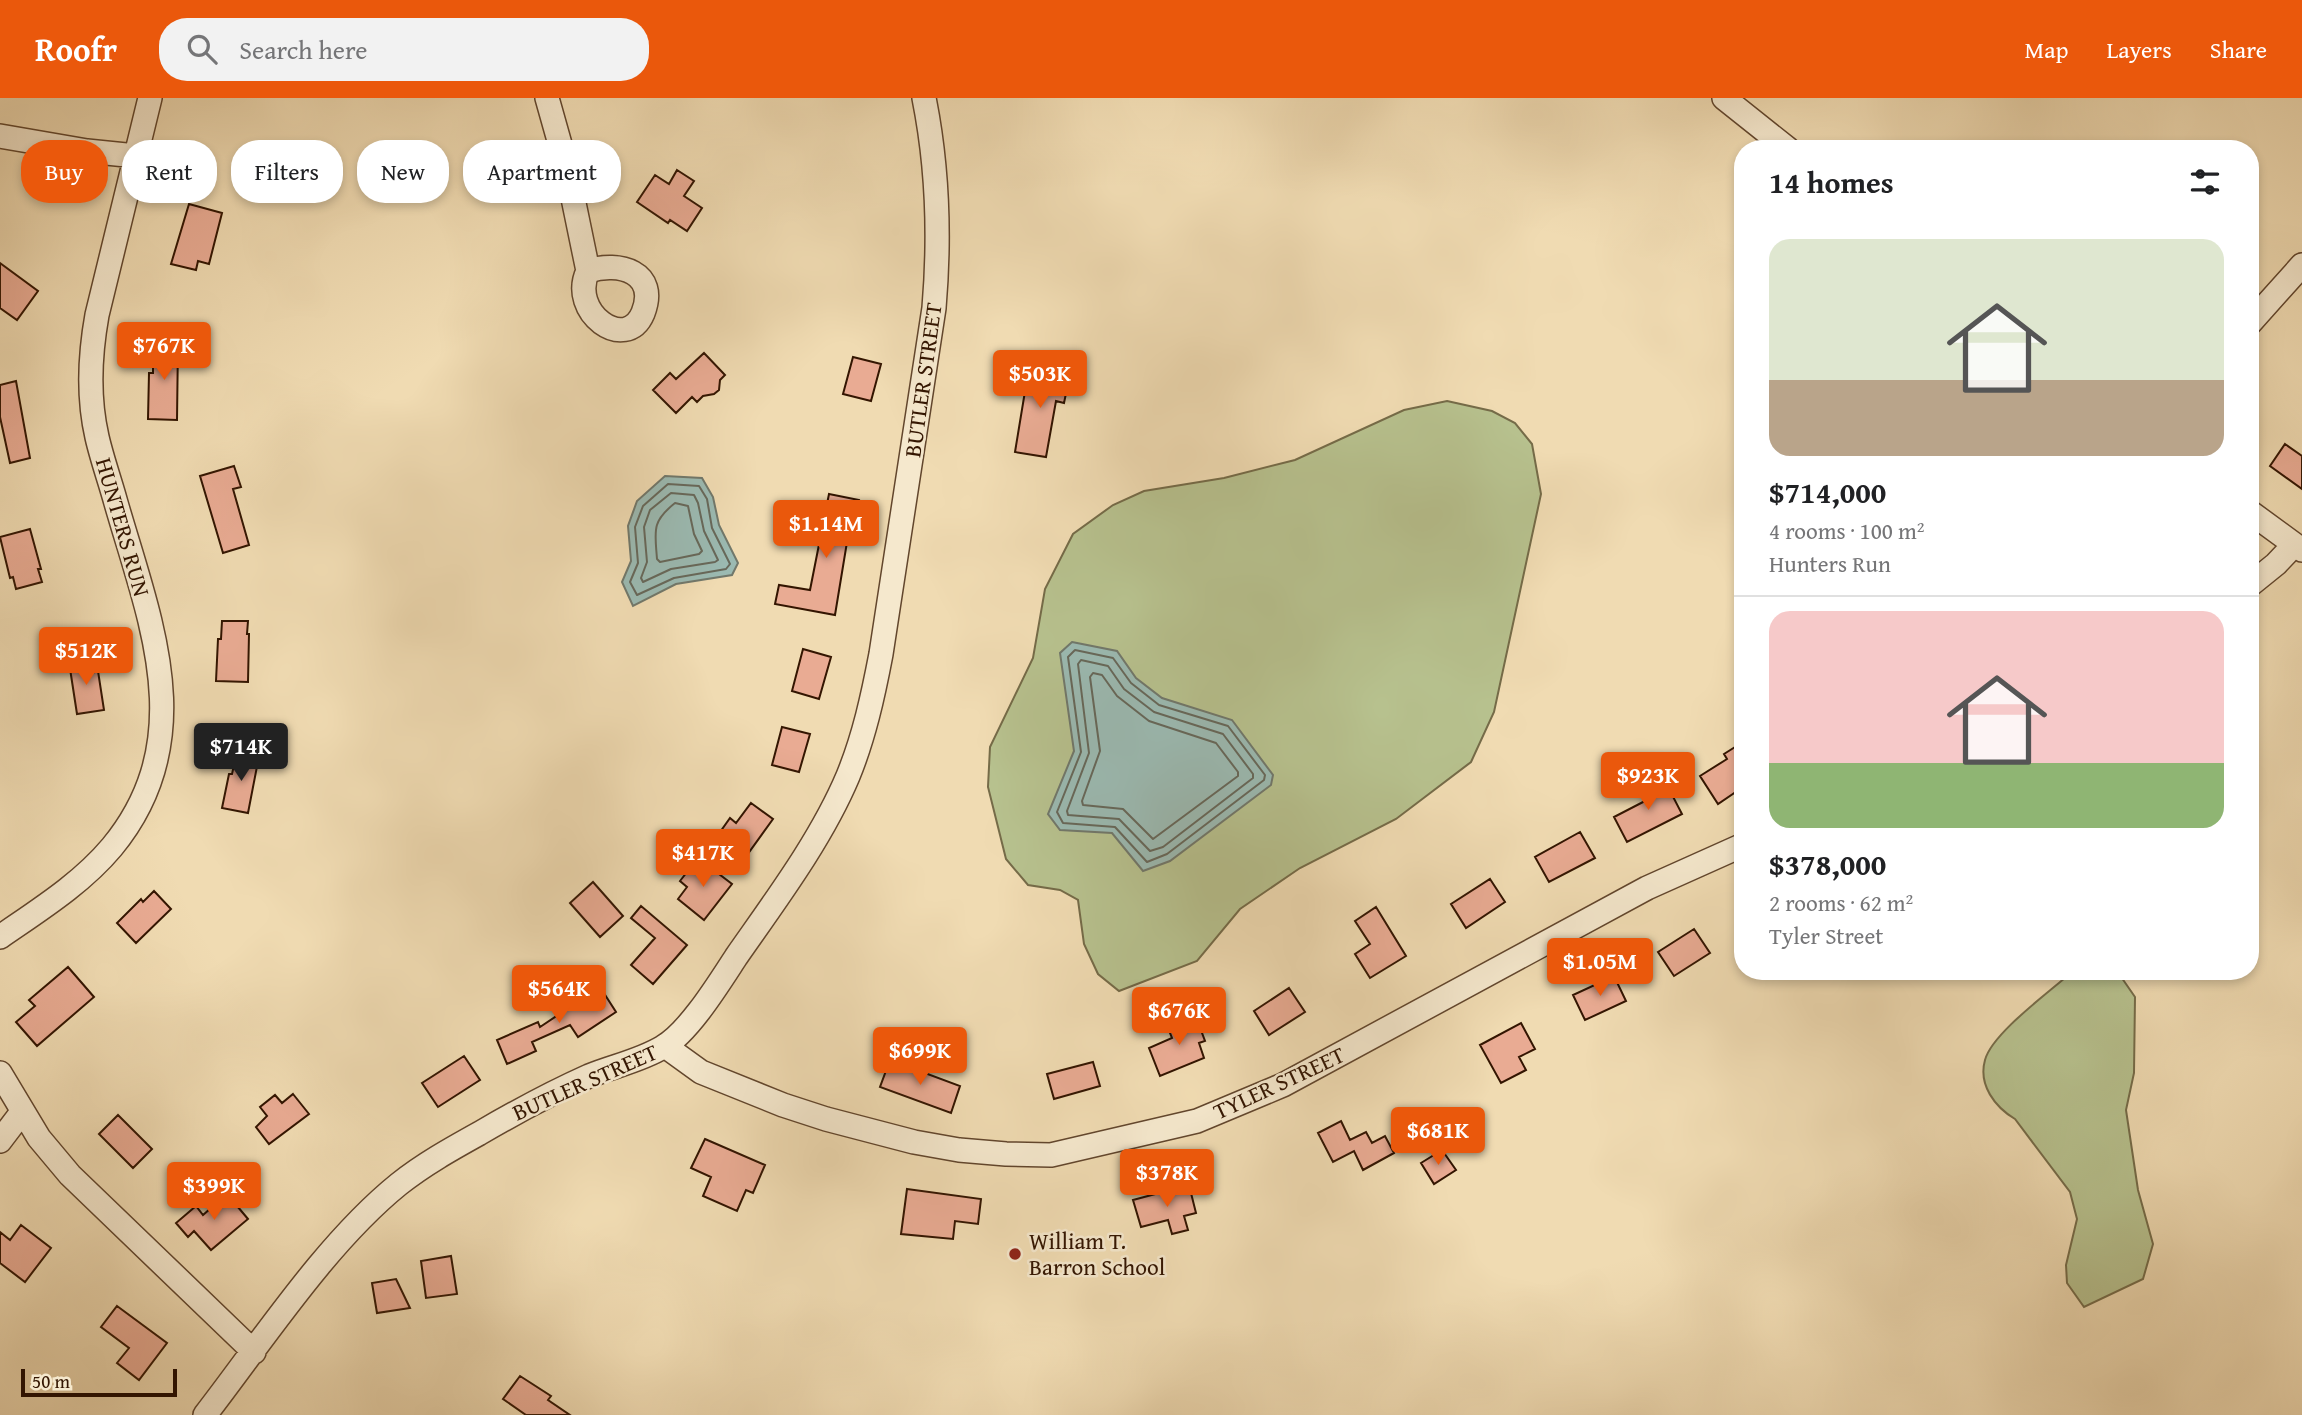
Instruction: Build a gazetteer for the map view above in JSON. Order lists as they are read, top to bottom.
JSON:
{
  "streets": {
    "street": ["BUTLER STREET", "HUNTERS RUN", "TYLER STREET"]
  },
  "crossings": [
    ["BUTLER STREET", "TYLER STREET"]
  ],
  "places": ["William T. Barron School"],
  "scale_bar": "50 m",
  "page": {
    "header": "Roofr",
    "search": "Search here",
    "nav": ["Map", "Layers", "Share"],
    "chip": [
      "Buy",
      "Rent",
      "Filters",
      "New",
      "Apartment"
    ],
    "heading": "14 homes",
    "list": [
      {
        "name": "$714,000",
        "note": "4 rooms · 100 m² · Hunters Run"
      },
      {
        "name": "$378,000",
        "note": "2 rooms · 62 m² · Tyler Street"
      }
    ],
    "price": [
      "$767K",
      "$503K",
      "$1.14M",
      "$512K",
      "$714K",
      "$923K",
      "$417K",
      "$1.05M",
      "$564K",
      "$676K",
      "$699K",
      "$681K",
      "$378K",
      "$399K"
    ],
    "scale": "50 m"
  }
}
